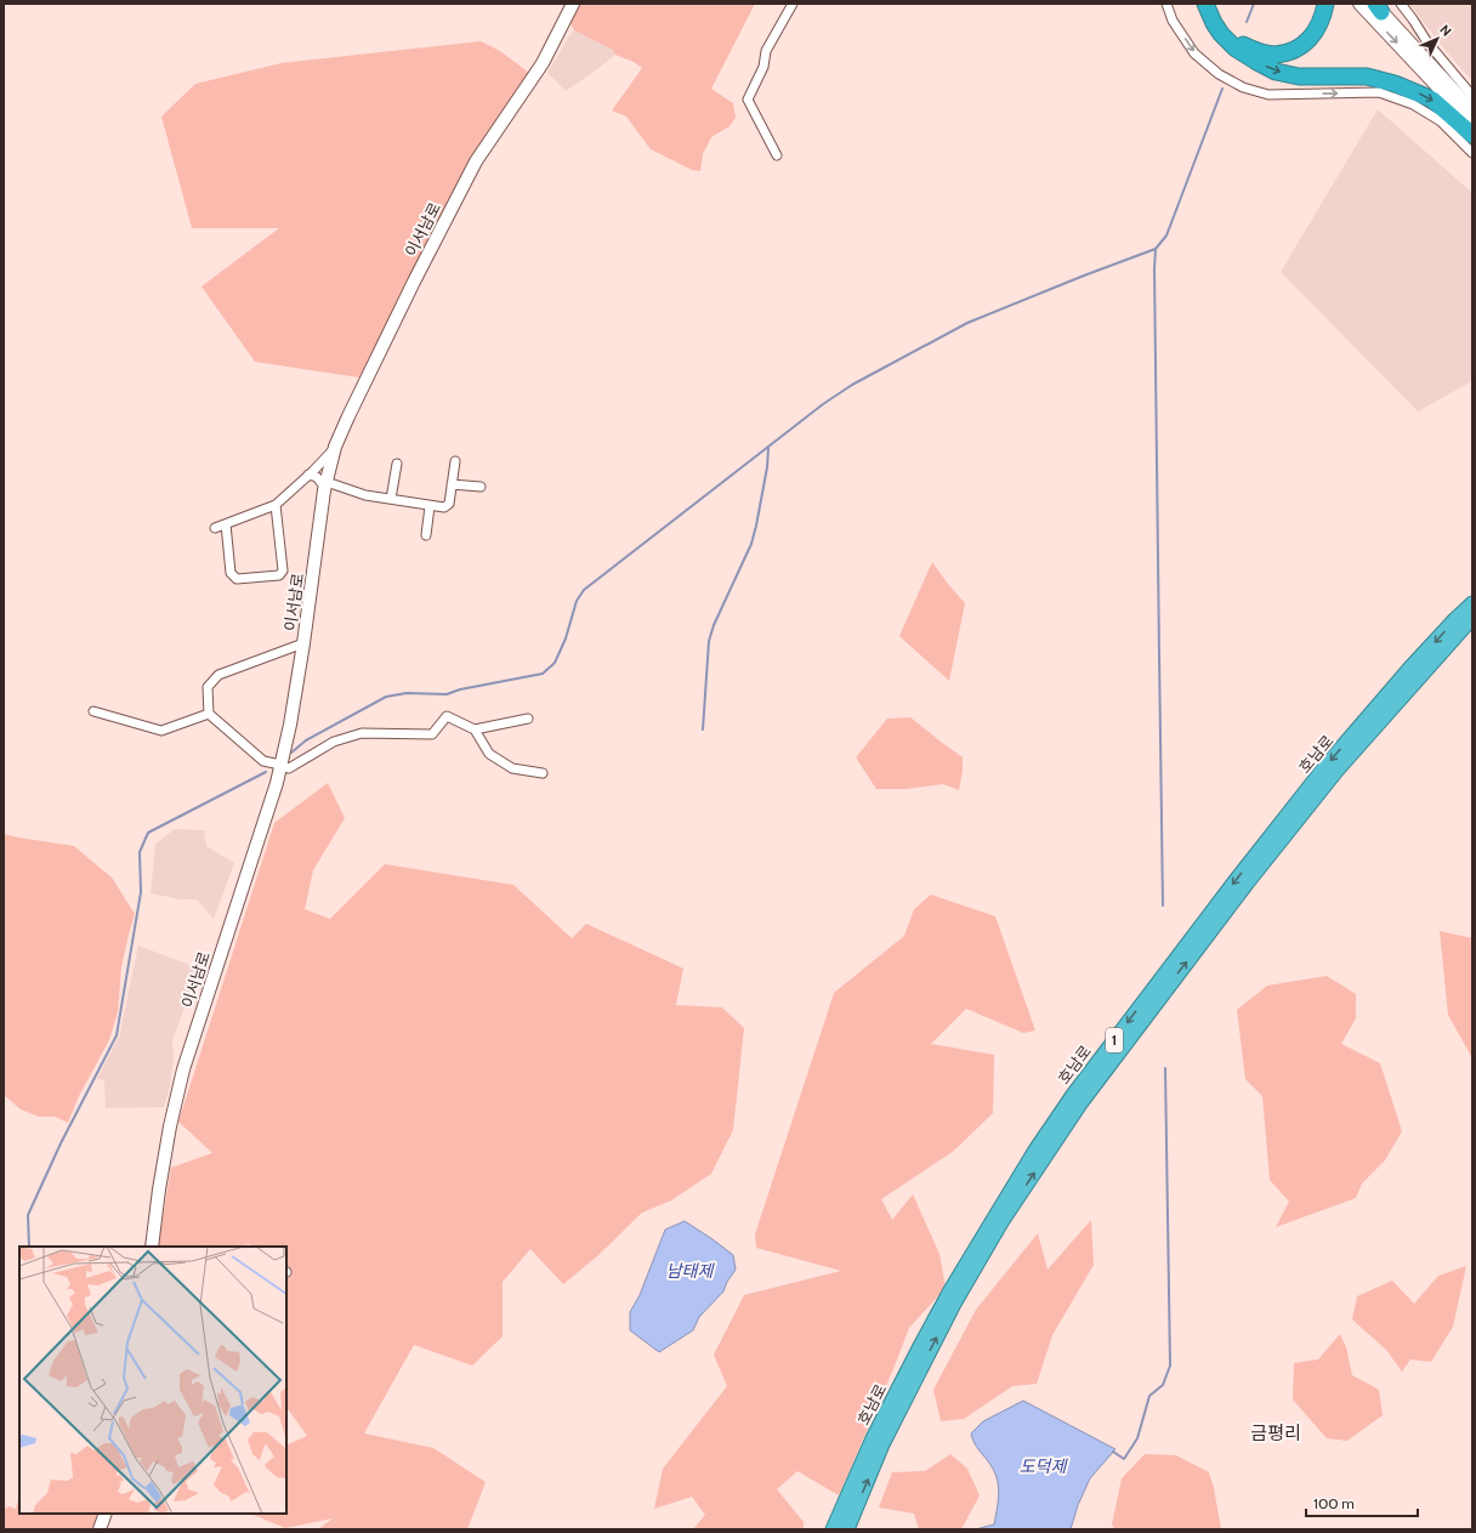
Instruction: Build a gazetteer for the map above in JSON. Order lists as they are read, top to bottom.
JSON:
{
  "streets": {
    "highway": ["호남로", "1"],
    "main road": ["이서남로"]
  },
  "districts": ["금평리"],
  "water": ["남태제", "도덕제"],
  "scale_bar": "100 m",
  "north": "top right"
}
